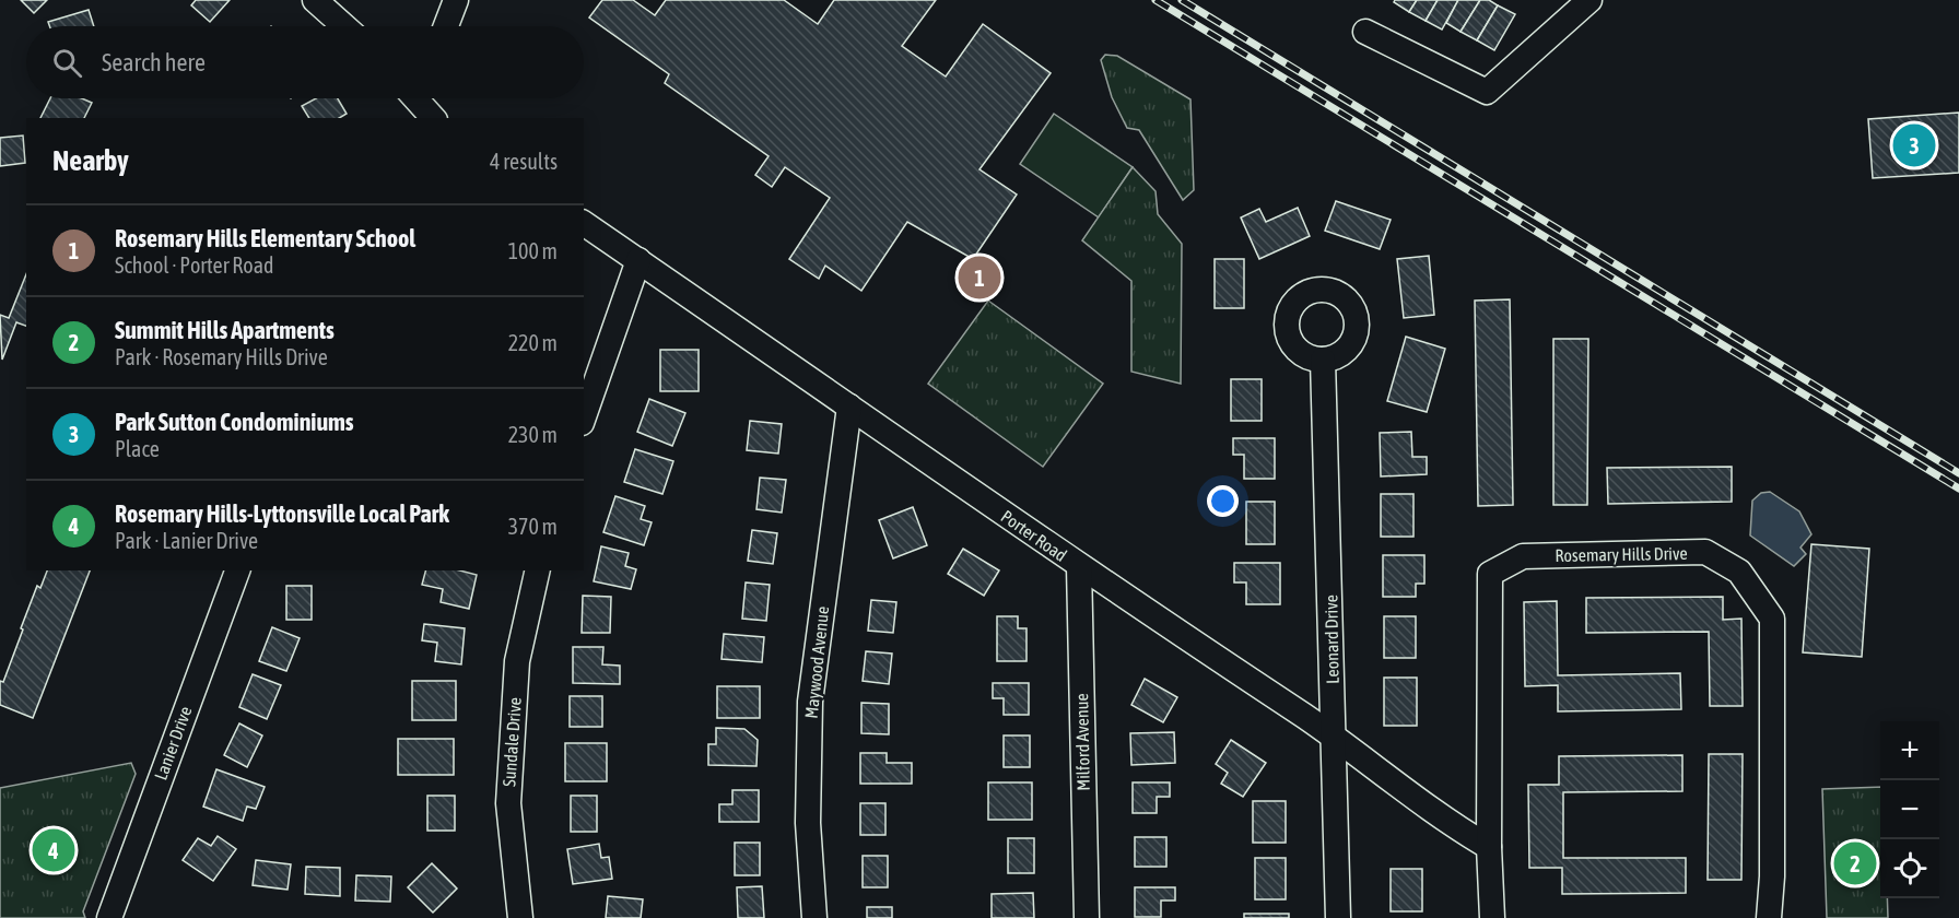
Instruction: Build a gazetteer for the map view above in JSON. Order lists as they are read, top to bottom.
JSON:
{
  "streets": {
    "street": [
      "Porter Road",
      "Rosemary Hills Drive",
      "Leonard Drive",
      "Maywood Avenue",
      "Sundale Drive",
      "Milford Avenue",
      "Lanier Drive"
    ]
  },
  "crossings": [
    ["Porter Road", "Rosemary Hills Drive"],
    ["Porter Road", "Leonard Drive"],
    ["Porter Road", "Maywood Avenue"],
    ["Porter Road", "Milford Avenue"]
  ],
  "page": {
    "search": "Search here",
    "heading": ["Nearby", "4 results"],
    "pins": [
      "3",
      "1",
      "4",
      "2"
    ],
    "list": [
      {
        "mark": "1",
        "name": "Rosemary Hills Elementary School",
        "note": "School · Porter Road",
        "value": "100 m"
      },
      {
        "mark": "2",
        "name": "Summit Hills Apartments",
        "note": "Park · Rosemary Hills Drive",
        "value": "220 m"
      },
      {
        "mark": "3",
        "name": "Park Sutton Condominiums",
        "note": "Place",
        "value": "230 m"
      },
      {
        "mark": "4",
        "name": "Rosemary Hills-Lyttonsville Local Park",
        "note": "Park · Lanier Drive",
        "value": "370 m"
      }
    ],
    "map_buttons": ["+", "−"]
  }
}
